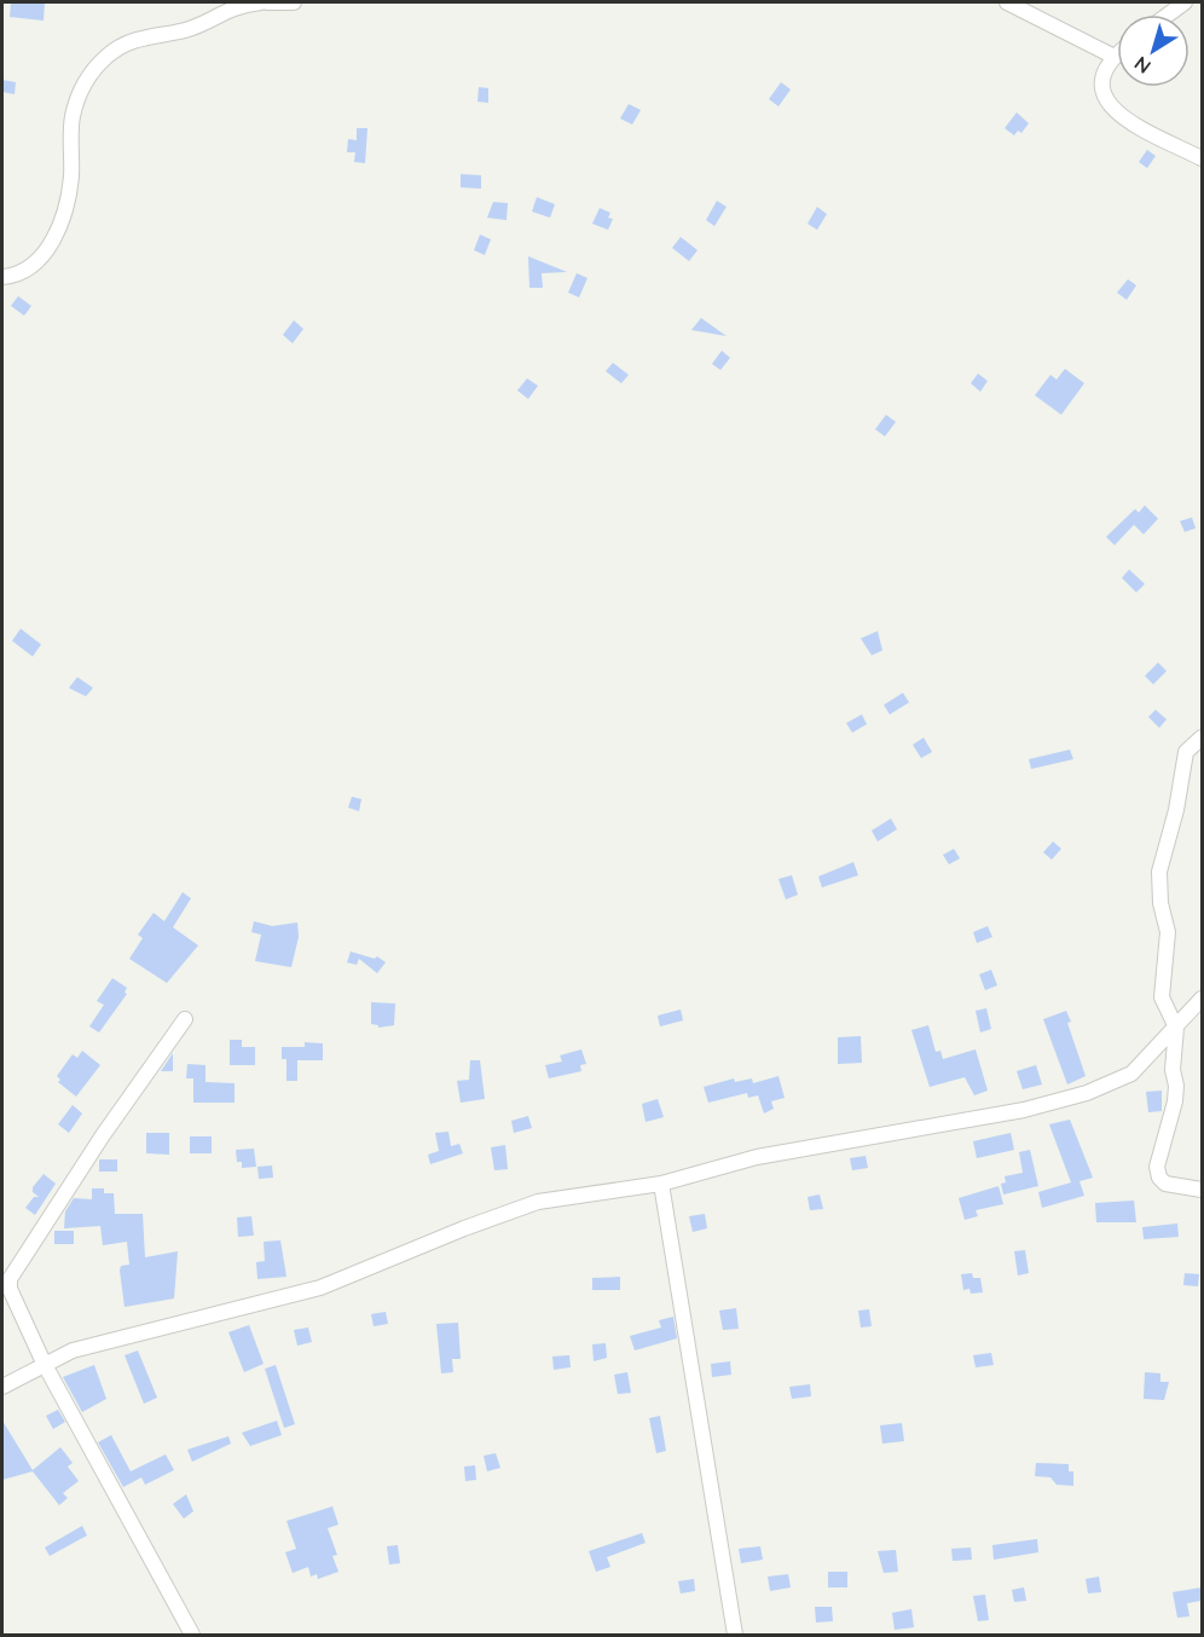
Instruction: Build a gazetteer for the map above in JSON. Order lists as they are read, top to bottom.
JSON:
{
  "north": "bottom left"
}
